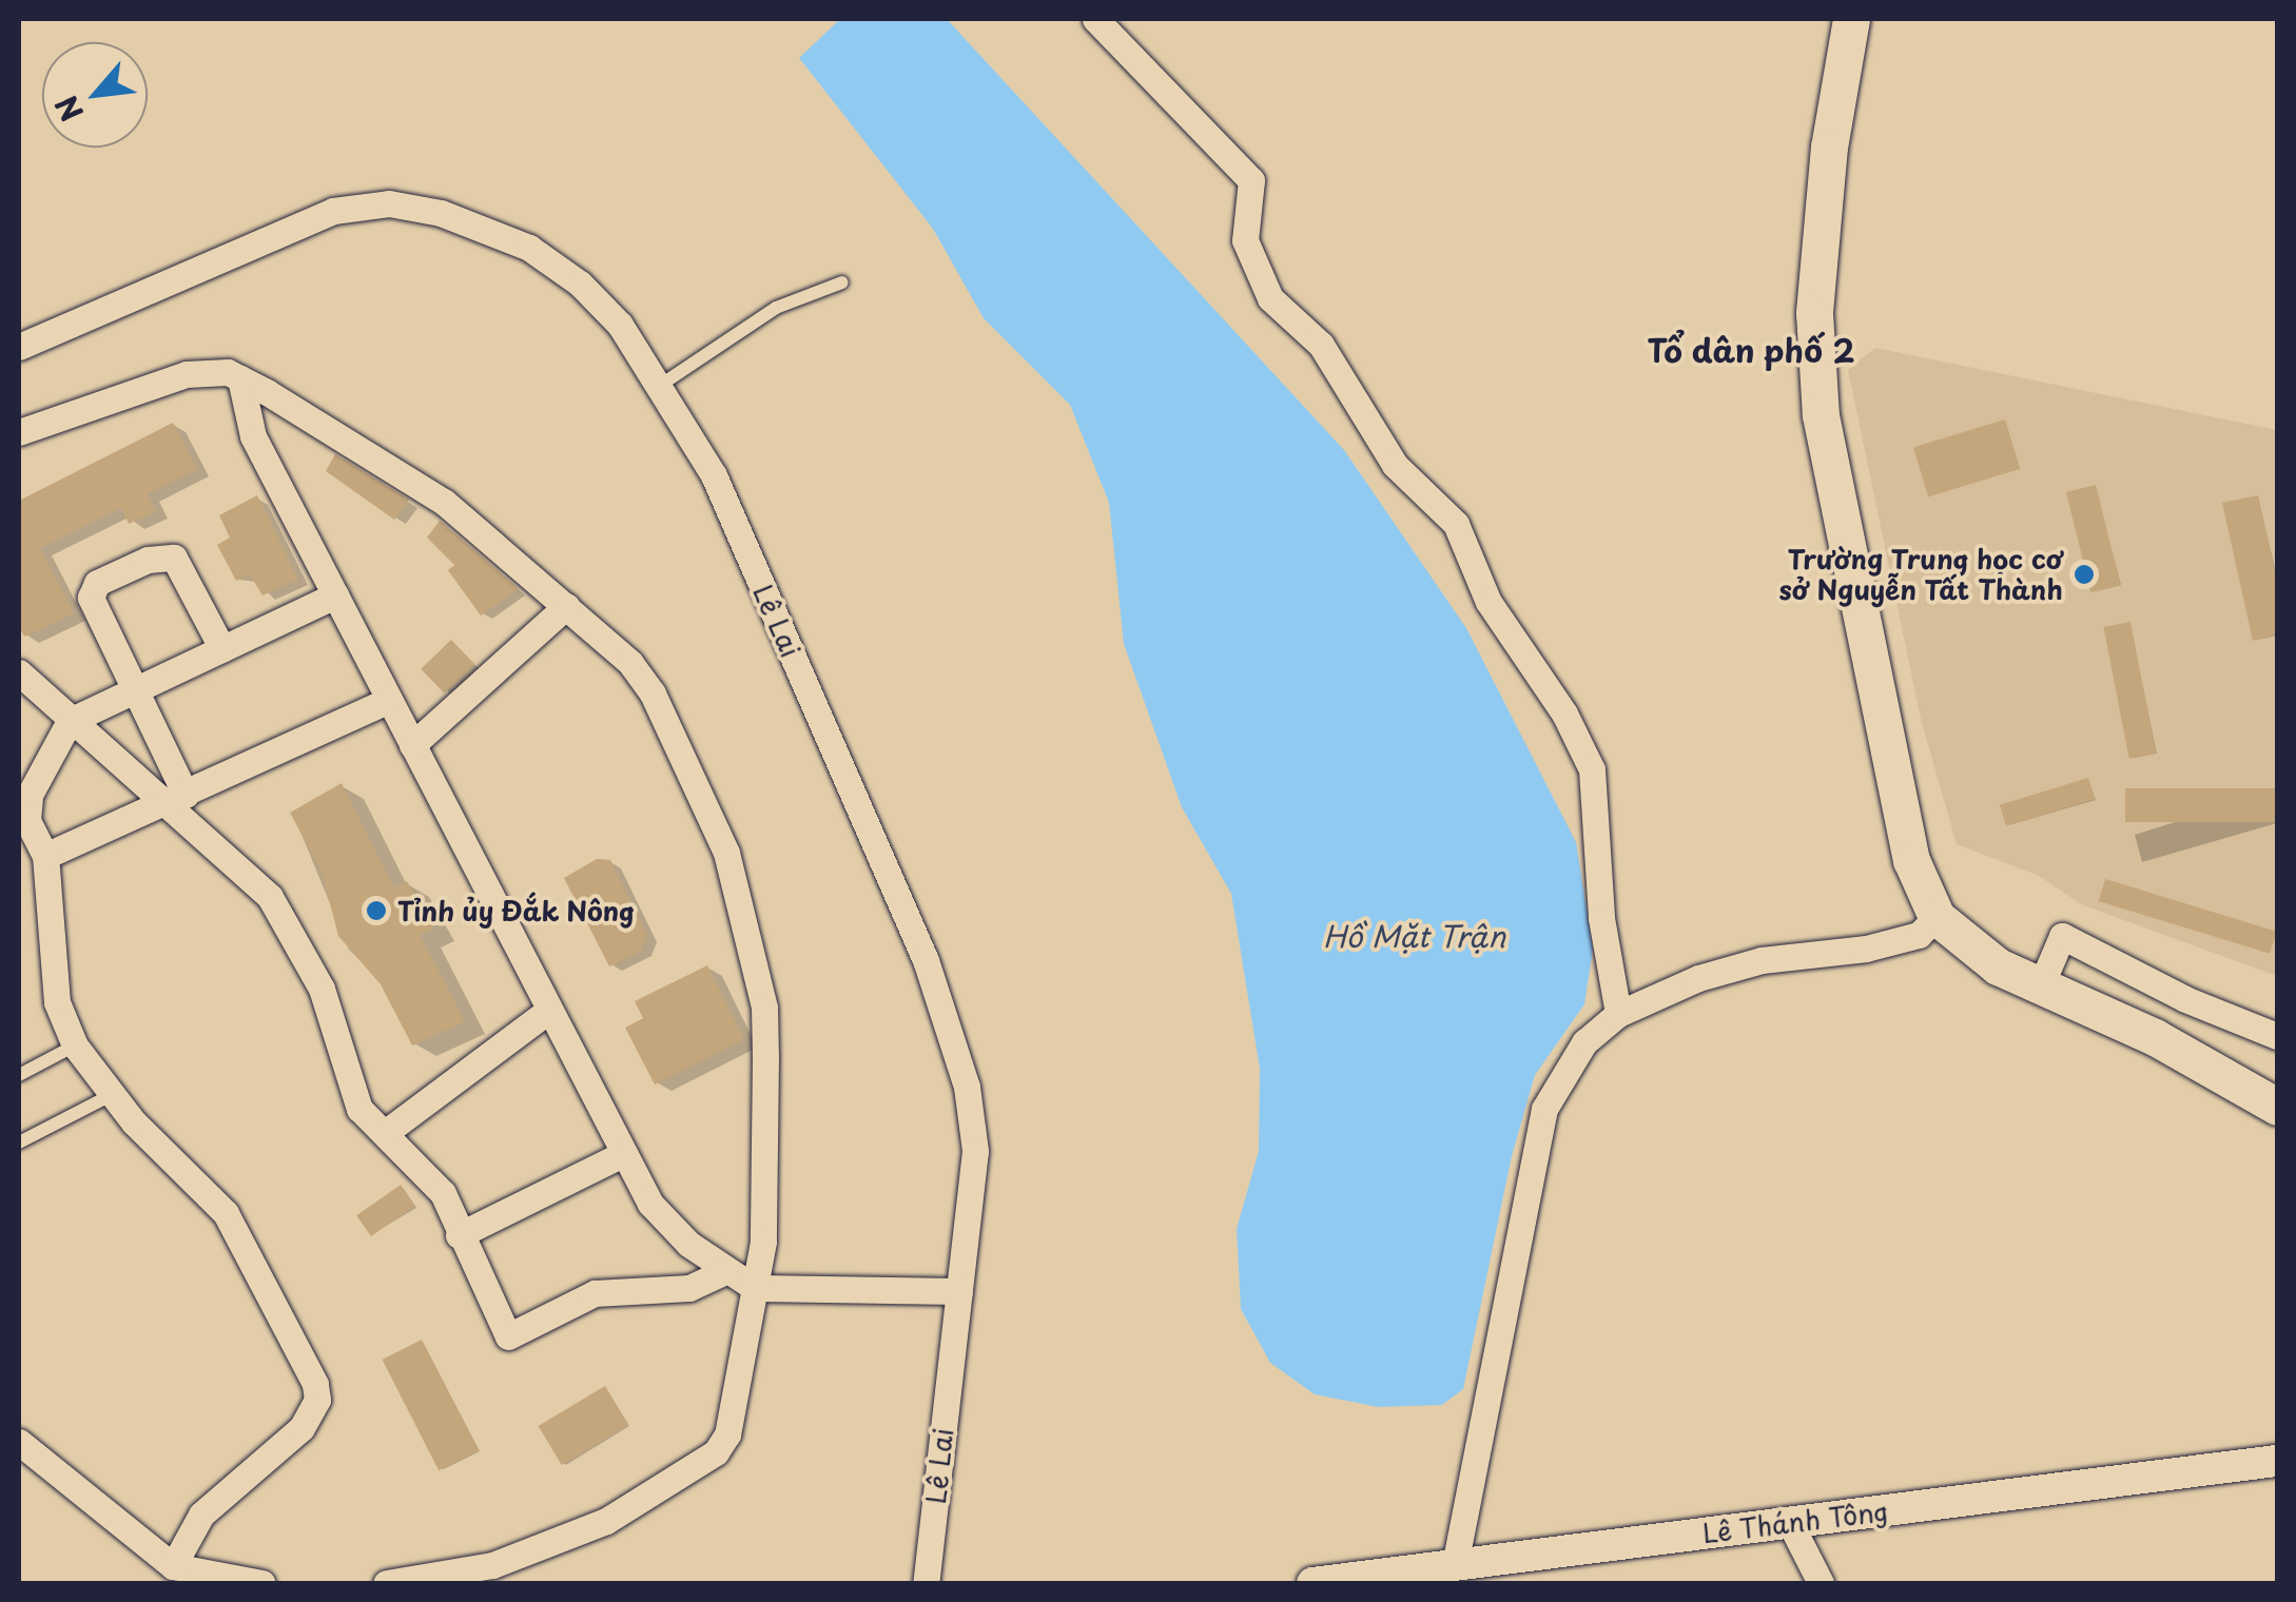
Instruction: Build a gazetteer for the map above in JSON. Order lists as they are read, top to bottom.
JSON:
{
  "streets": {
    "street": ["Lê Lai", "Lê Thánh Tông"]
  },
  "districts": ["Tổ dân phố 2"],
  "water": ["Hồ Mặt Trận"],
  "places": ["Trường Trung học cơ sở Nguyễn Tất Thành", "Tỉnh ủy Đắk Nông"],
  "north": "bottom left"
}
